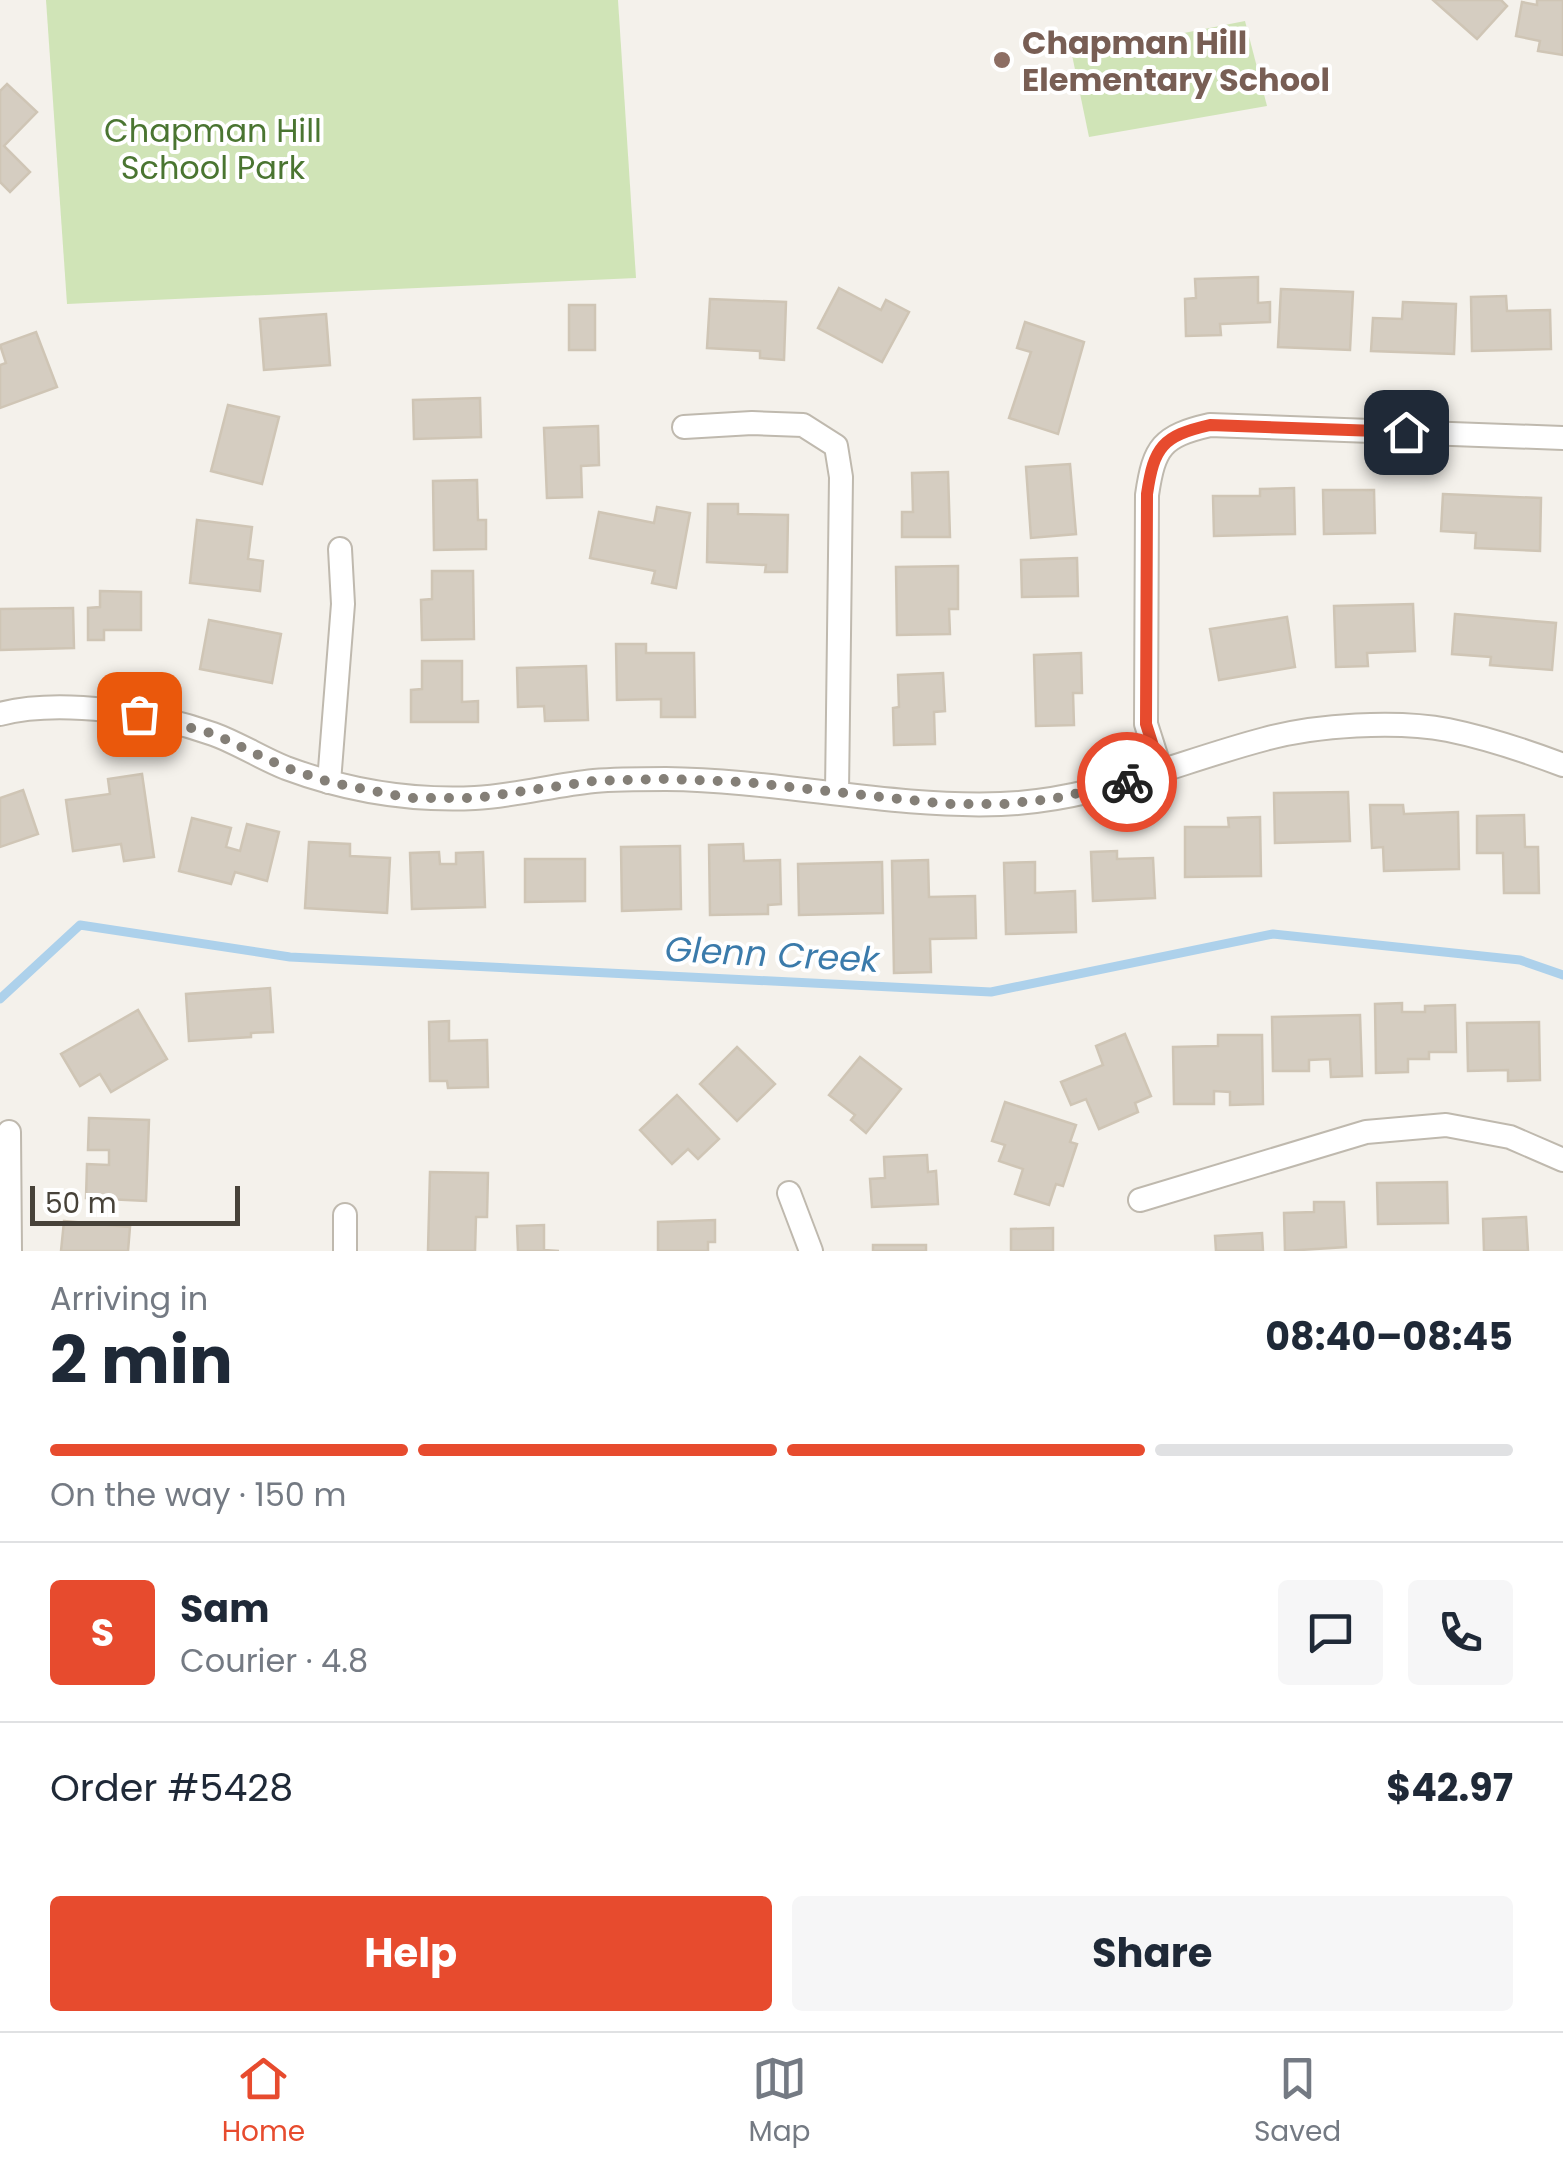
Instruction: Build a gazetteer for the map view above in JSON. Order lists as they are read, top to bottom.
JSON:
{
  "water": ["Glenn Creek"],
  "parks": ["Chapman Hill School Park"],
  "places": ["Chapman Hill Elementary School"],
  "scale_bar": "50 m",
  "page": {
    "scale": "50 m",
    "heading": ["2 min", "Arriving in", "08:40–08:45"],
    "panel": [
      "Sam",
      "Courier · 4.8",
      "Order #5428",
      "$42.97"
    ],
    "bar": "On the way · 150 m",
    "round": "S",
    "buttons": ["Help", "Share"],
    "tabs": ["Home", "Map", "Saved"]
  }
}
